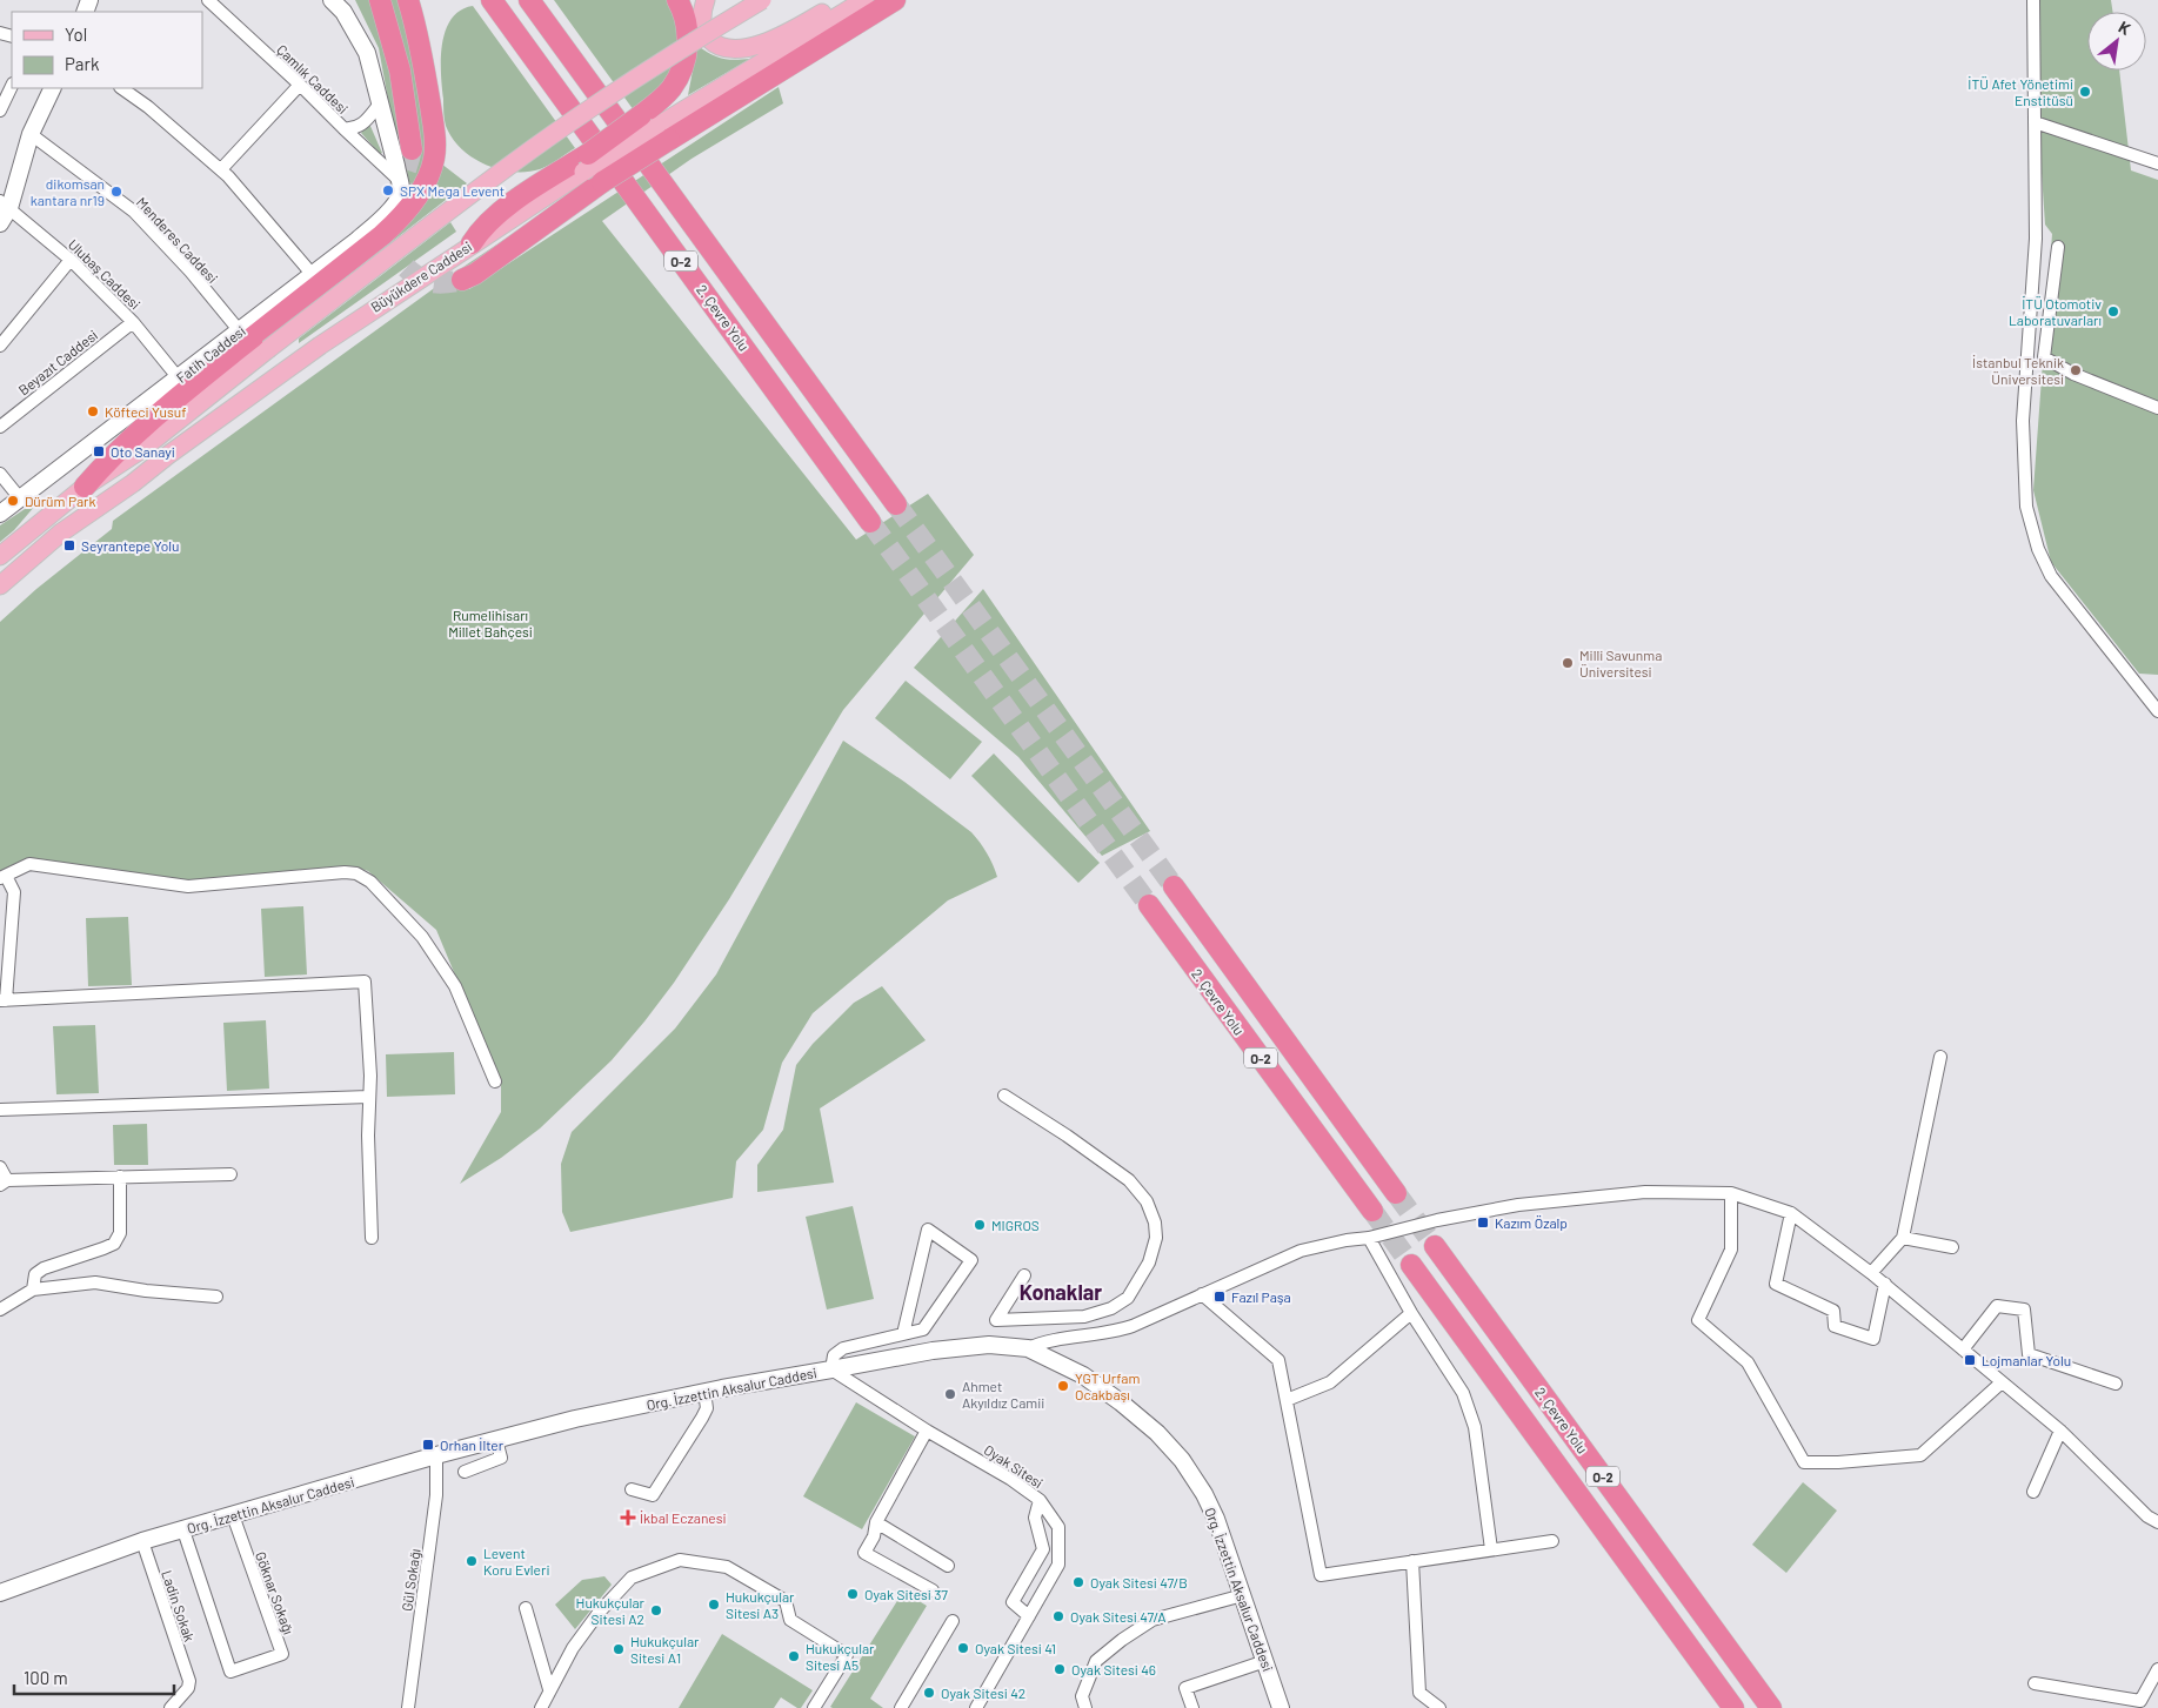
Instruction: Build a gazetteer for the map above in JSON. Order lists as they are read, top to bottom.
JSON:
{
  "streets": {
    "highway": ["O-2", "2. Çevre Yolu"],
    "main road": ["Büyükdere Caddesi", "Fatih Caddesi", "Org. İzzettin Aksalur Caddesi"],
    "street": [
      "Çamlık Caddesi",
      "Menderes Caddesi",
      "Ulubaş Caddesi",
      "Beyazıt Caddesi",
      "Oyak Sitesi",
      "Gül Sokağı",
      "Göknar Sokağı",
      "Ladin Sokak"
    ]
  },
  "crossings": [
    ["Çamlık Caddesi", "Fatih Caddesi"],
    ["Menderes Caddesi", "Fatih Caddesi"],
    ["Ulubaş Caddesi", "Fatih Caddesi"],
    ["Ulubaş Caddesi", "Beyazıt Caddesi"],
    ["Org. İzzettin Aksalur Caddesi", "Oyak Sitesi"],
    ["Org. İzzettin Aksalur Caddesi", "Gül Sokağı"],
    ["Org. İzzettin Aksalur Caddesi", "Göknar Sokağı"],
    ["Org. İzzettin Aksalur Caddesi", "Ladin Sokak"]
  ],
  "districts": ["Konaklar"],
  "parks": ["Rumelihisarı Millet Bahçesi"],
  "places": {
    "other": [
      "İTÜ Afet Yönetimi Enstitüsü",
      "SPX Mega Levent",
      "dikomsan kantara nr19",
      "İTÜ Otomotiv Laboratuvarları",
      "İstanbul Teknik Üniversitesi",
      "Köfteci Yusuf",
      "Dürüm Park",
      "Milli Savunma Üniversitesi",
      "MIGROS",
      "YGT Urfam Ocakbaşı",
      "Ahmet Akyıldız Camii",
      "Levent Koru Evleri",
      "Oyak Sitesi 47/B",
      "Oyak Sitesi 37",
      "Hukukçular Sitesi A3",
      "Hukukçular Sitesi A2",
      "Oyak Sitesi 47/A",
      "Oyak Sitesi 41",
      "Hukukçular Sitesi A1",
      "Hukukçular Sitesi A5",
      "Oyak Sitesi 46",
      "Oyak Sitesi 42"
    ],
    "transit": [
      "Oto Sanayi",
      "Seyrantepe Yolu",
      "Kazım Özalp",
      "Fazıl Paşa",
      "Lojmanlar Yolu",
      "Orhan İlter"
    ],
    "health": ["İkbal Eczanesi"]
  },
  "legend": ["Yol", "Park"],
  "scale_bar": "100 m",
  "north": "top right"
}
